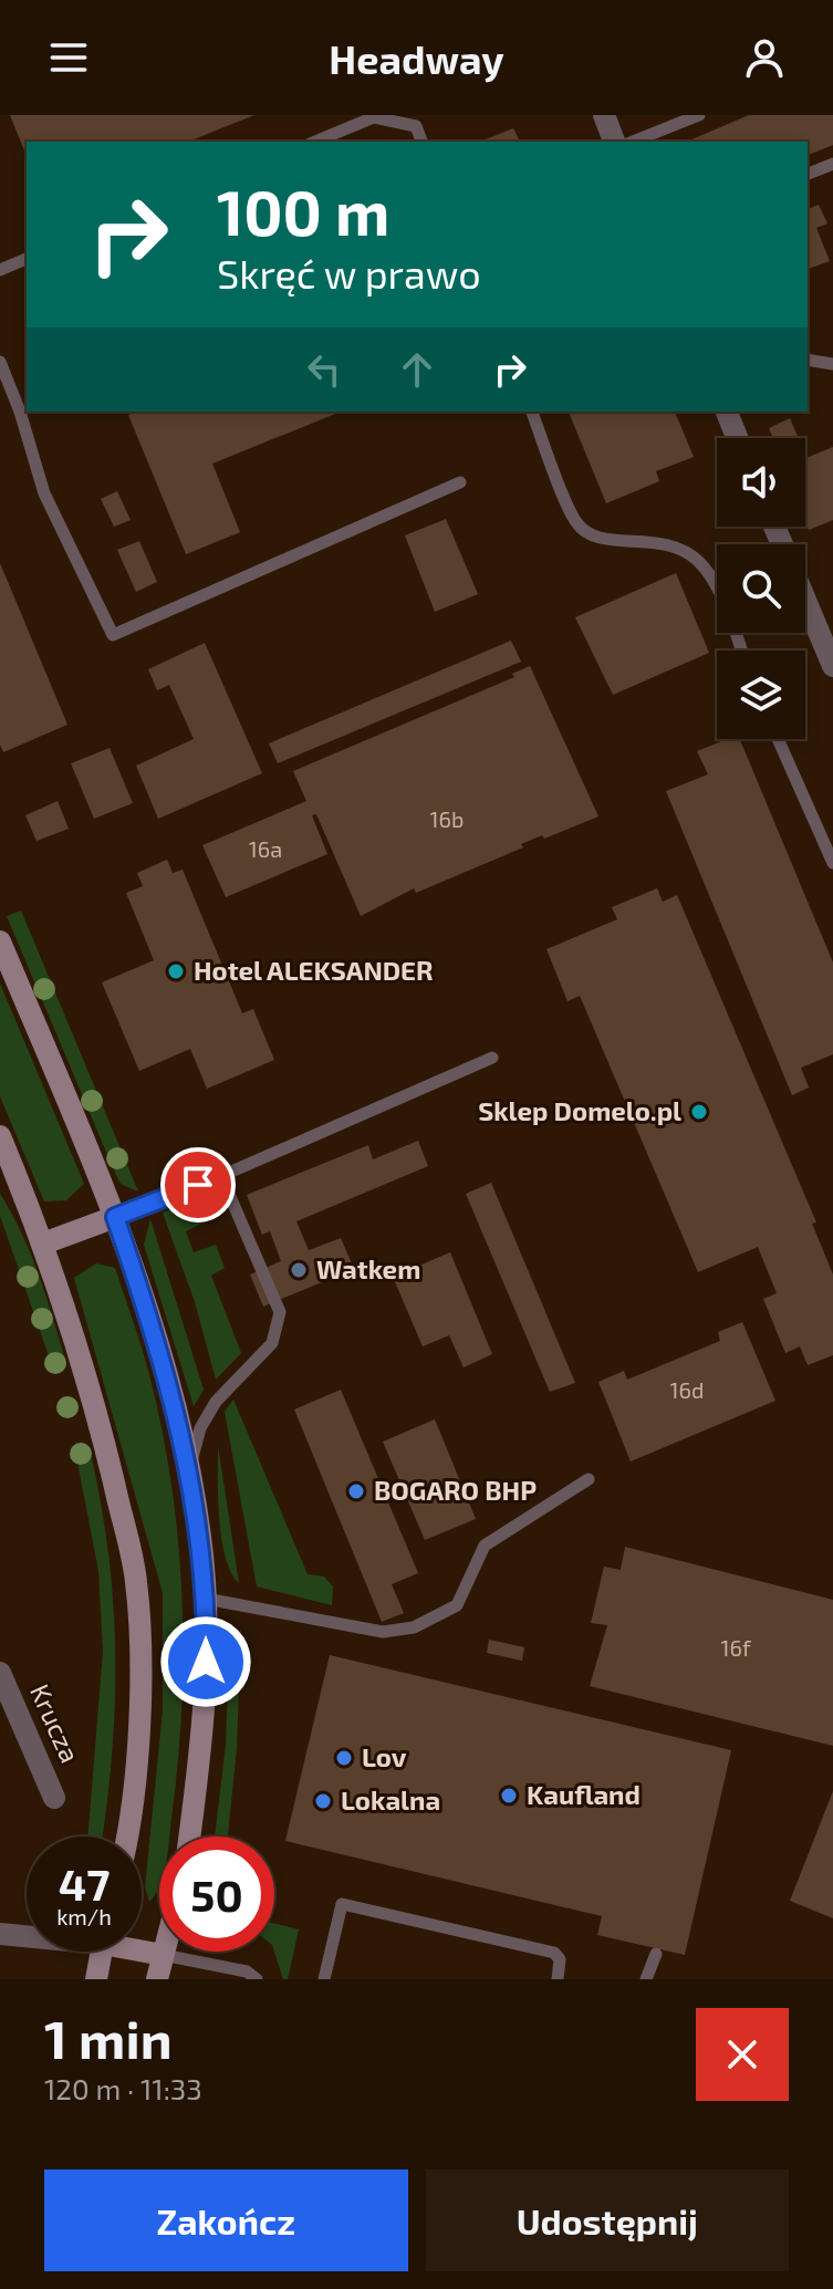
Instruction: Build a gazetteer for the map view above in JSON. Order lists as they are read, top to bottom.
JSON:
{
  "streets": {
    "street": ["Krucza"]
  },
  "places": [
    "Hotel ALEKSANDER",
    "Sklep Domelo.pl",
    "Watkem",
    "BOGARO BHP",
    "Lov",
    "Kaufland",
    "Lokalna"
  ],
  "house_numbers": [
    "16b",
    "16a",
    "16d",
    "16f"
  ],
  "page": {
    "header": "Headway",
    "turn": ["100 m", "Skręć w prawo"],
    "speed": "47 km/h",
    "limit": "50",
    "heading": ["1 min", "120 m · 11:33"],
    "buttons": ["Zakończ", "Udostępnij"]
  }
}
